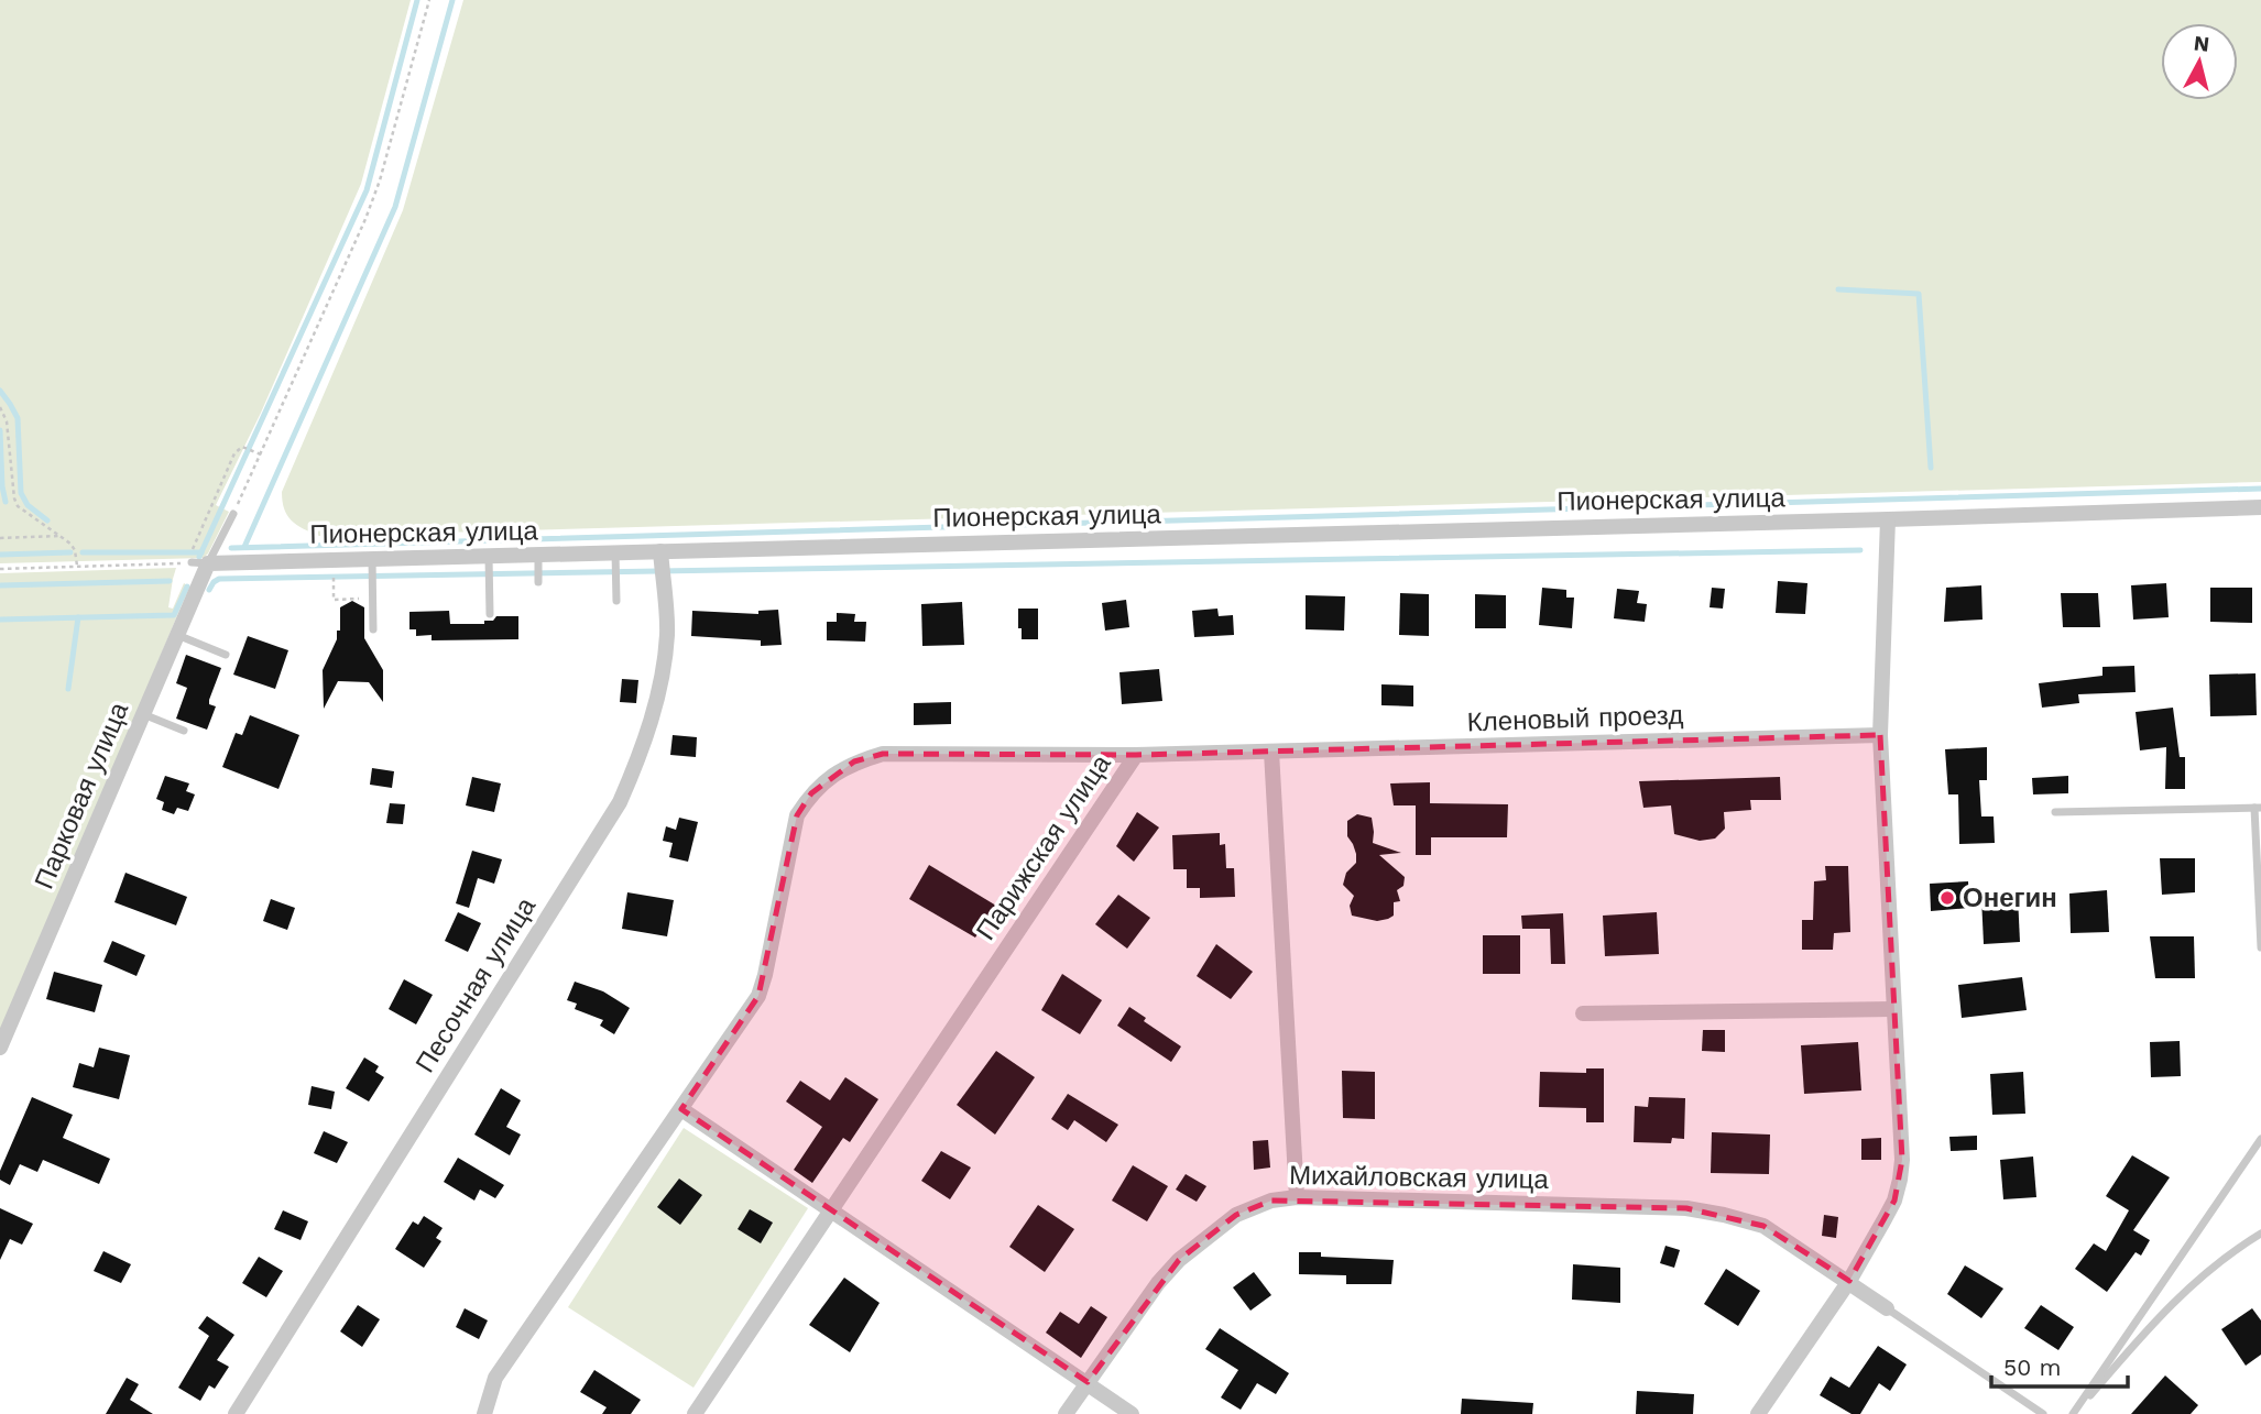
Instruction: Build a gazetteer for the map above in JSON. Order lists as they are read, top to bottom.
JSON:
{
  "streets": {
    "street": [
      "Пионерская улица",
      "Кленовый проезд",
      "Парковая улица",
      "Парижская улица",
      "Песочная улица",
      "Михайловская улица"
    ]
  },
  "crossings": [
    ["Пионерская улица", "Парковая улица"],
    ["Пионерская улица", "Песочная улица"],
    ["Кленовый проезд", "Парижская улица"]
  ],
  "places": ["Онегин"],
  "scale_bar": "50 m",
  "north": "top"
}
